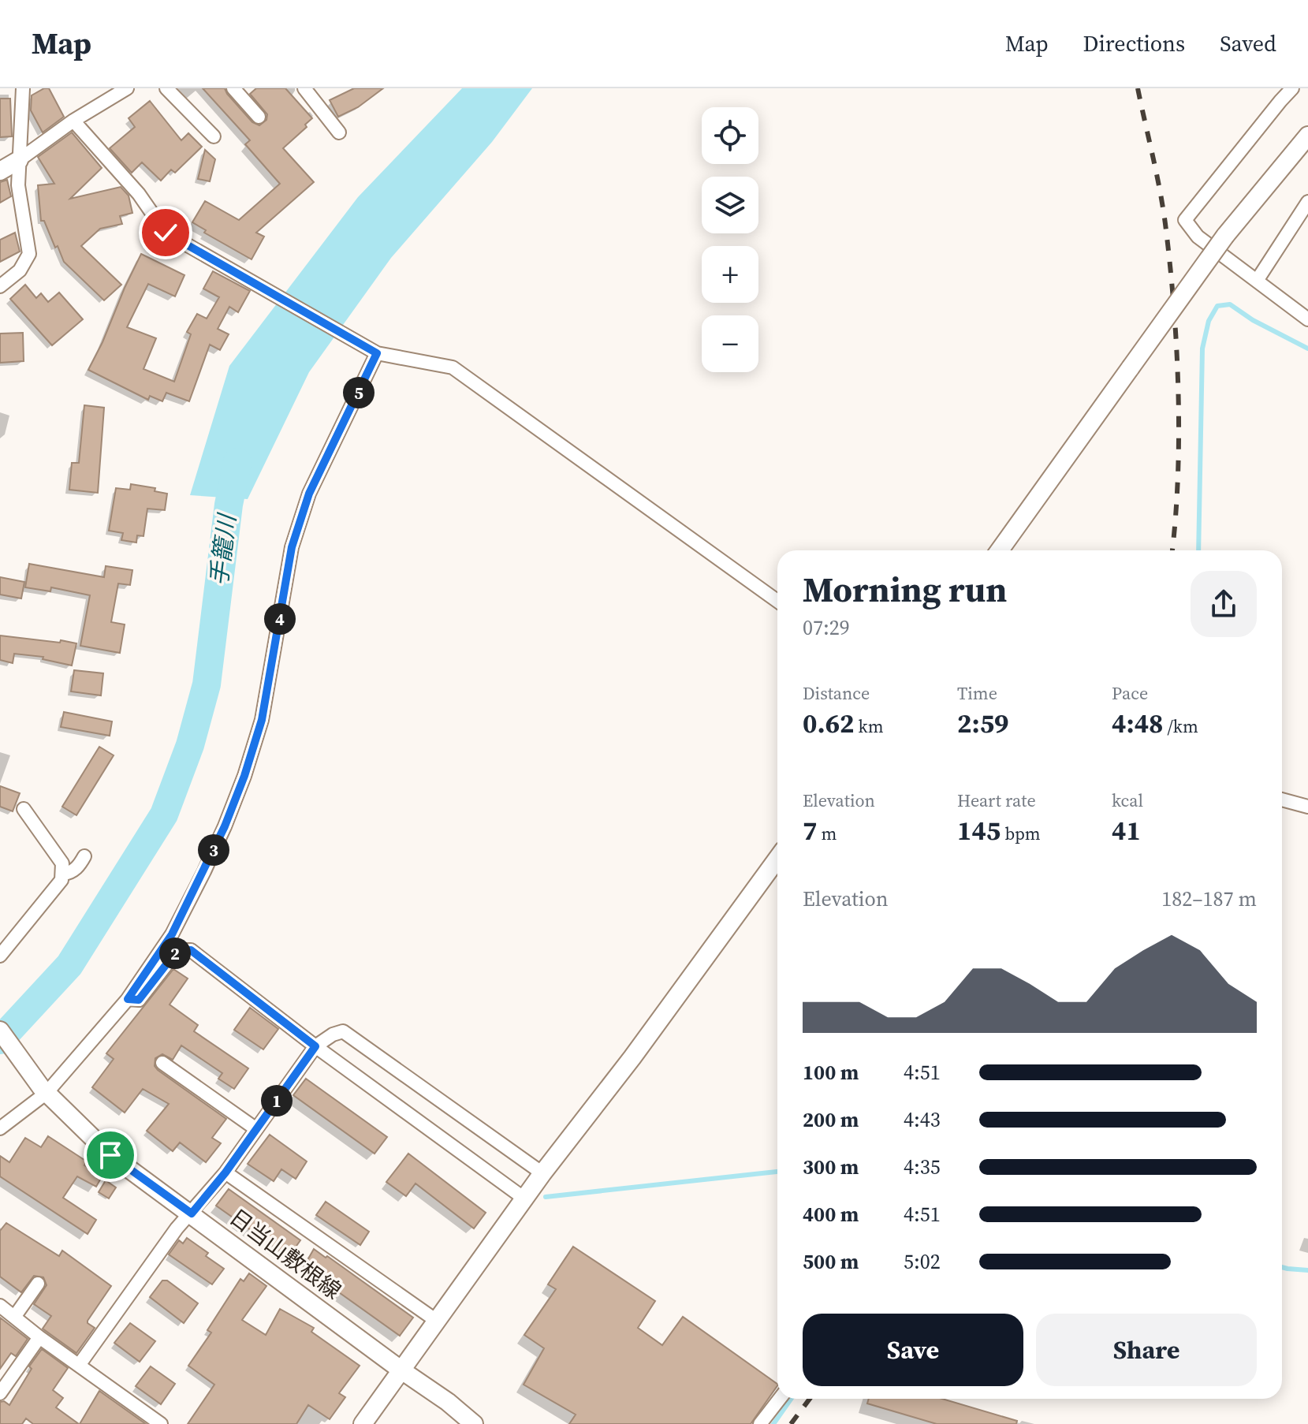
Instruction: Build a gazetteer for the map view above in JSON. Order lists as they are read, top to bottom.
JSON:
{
  "streets": {
    "street": ["日当山敷根線"]
  },
  "water": ["手籠川"],
  "page": {
    "header": "Map",
    "nav": ["Map", "Directions", "Saved"],
    "map_buttons": ["+", "−"],
    "pins": [
      "5",
      "4",
      "3",
      "2",
      "1"
    ],
    "heading": ["Morning run", "07:29"],
    "stats": [
      ["Distance", "0.62 km"],
      ["Time", "2:59"],
      ["Pace", "4:48 /km"],
      ["Elevation", "7 m"],
      ["Heart rate", "145 bpm"],
      ["kcal", "41"]
    ],
    "chart": ["Elevation", "182–187 m"],
    "list": [
      {
        "name": "100 m",
        "note": "4:51"
      },
      {
        "name": "200 m",
        "note": "4:43"
      },
      {
        "name": "300 m",
        "note": "4:35"
      },
      {
        "name": "400 m",
        "note": "4:51"
      },
      {
        "name": "500 m",
        "note": "5:02"
      }
    ],
    "buttons": ["Save", "Share"]
  }
}
